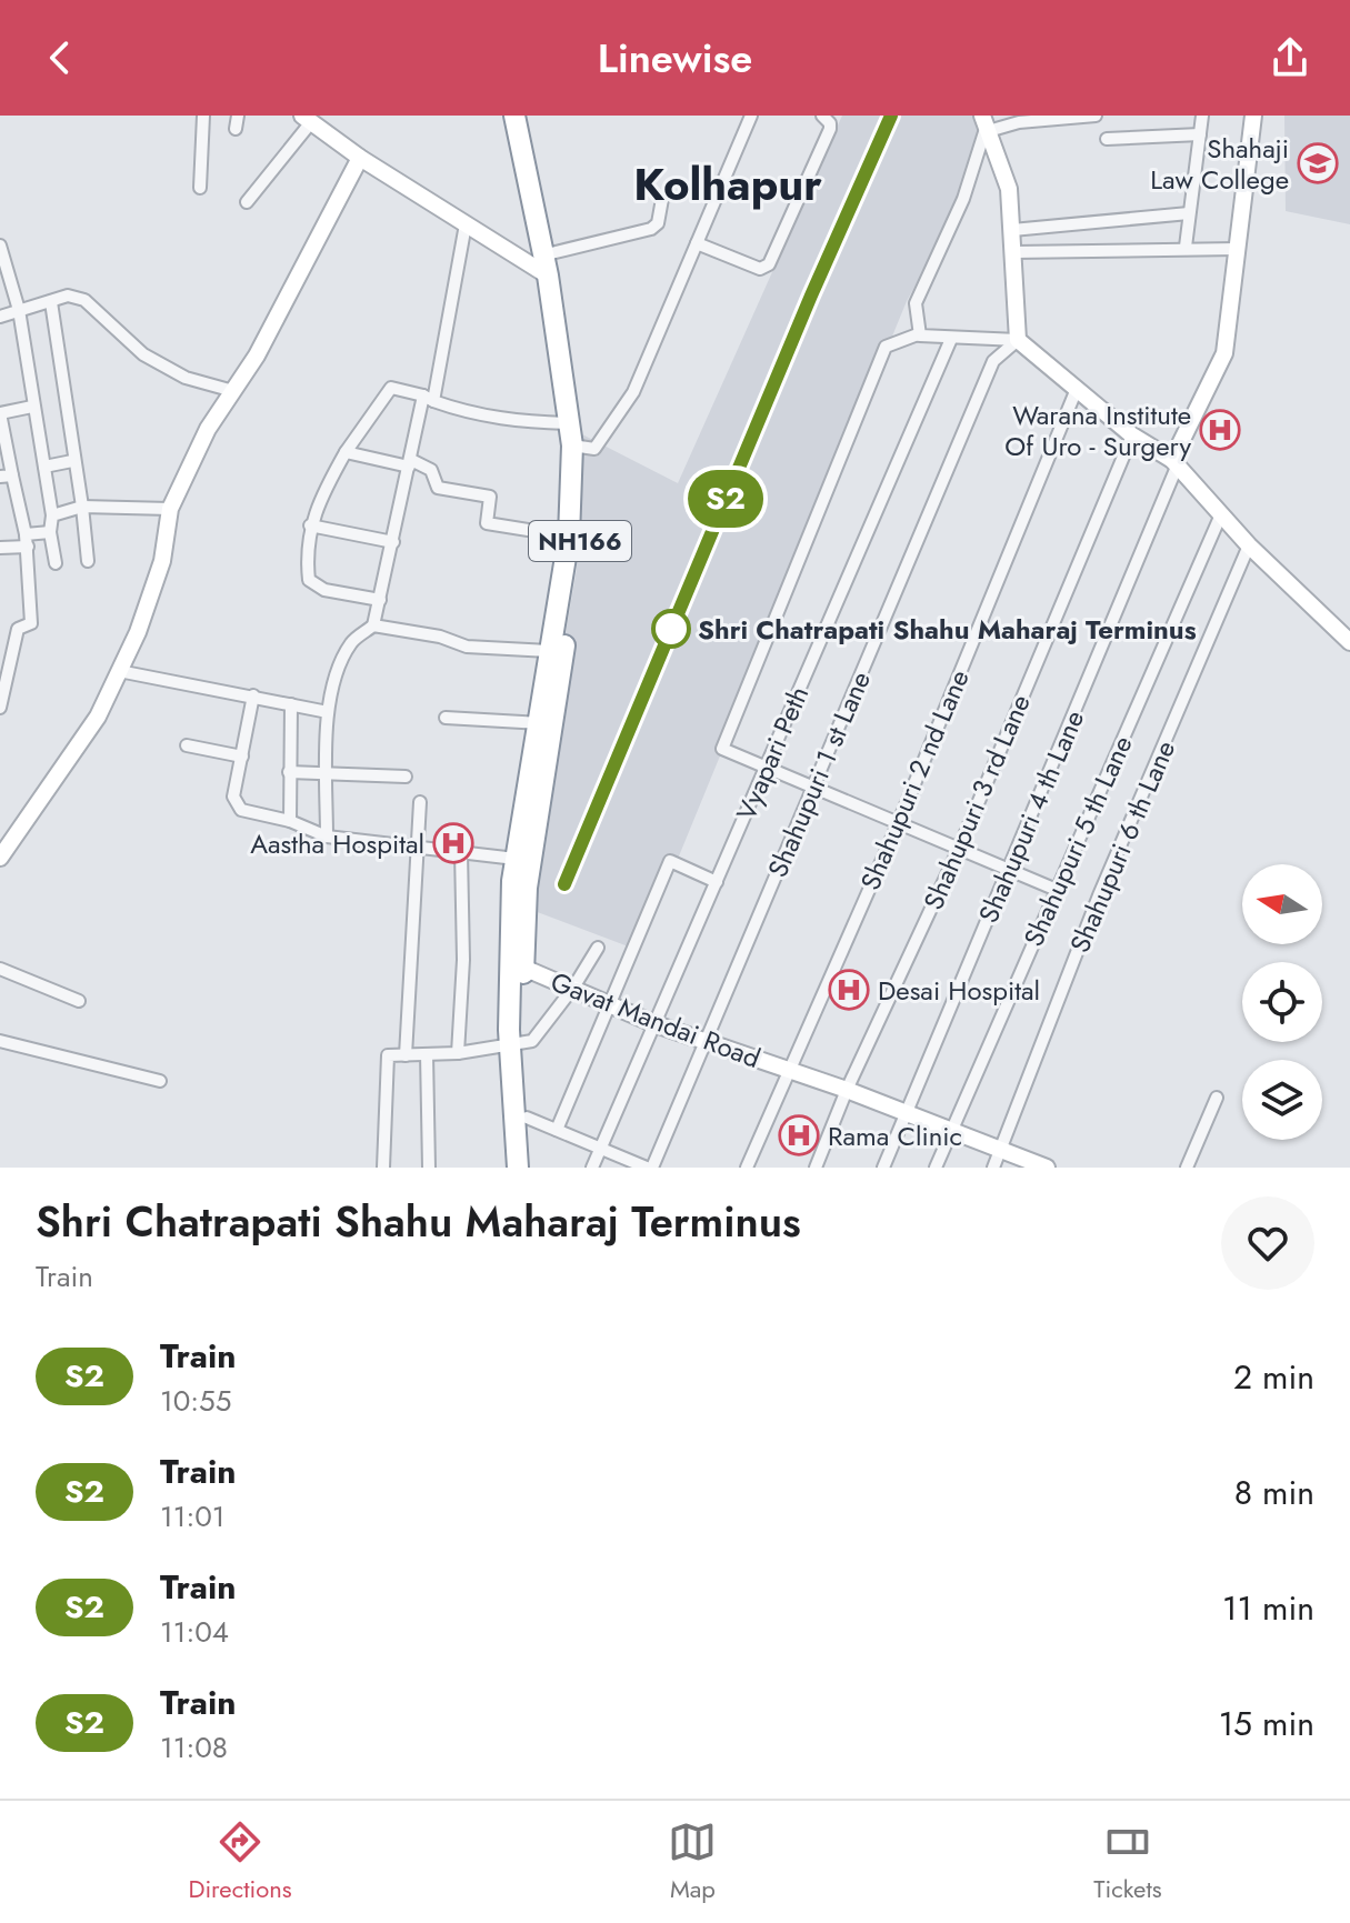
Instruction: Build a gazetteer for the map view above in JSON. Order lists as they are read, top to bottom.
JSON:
{
  "streets": {
    "highway": ["NH166"],
    "street": [
      "Vyapari Peth",
      "Shahupuri 1 st Lane",
      "Shahupuri 2 nd Lane",
      "Shahupuri 3 rd Lane",
      "Shahupuri 4 th Lane",
      "Shahupuri 5 th Lane",
      "Shahupuri 6 th Lane",
      "Gavat Mandai Road"
    ]
  },
  "crossings": [
    ["NH166", "Gavat Mandai Road"],
    ["Vyapari Peth", "Gavat Mandai Road"],
    ["Shahupuri 1 st Lane", "Gavat Mandai Road"],
    ["Shahupuri 2 nd Lane", "Gavat Mandai Road"],
    ["Shahupuri 3 rd Lane", "Gavat Mandai Road"]
  ],
  "districts": ["Kolhapur"],
  "places": {
    "school or university": ["Shahaji Law College"],
    "hospital": [
      "Warana Institute Of Uro - Surgery",
      "Aastha Hospital",
      "Desai Hospital",
      "Rama Clinic"
    ],
    "other": ["Shri Chatrapati Shahu Maharaj Terminus"]
  },
  "north": "left",
  "page": {
    "header": "Linewise",
    "on_map": "S2",
    "heading": ["Shri Chatrapati Shahu Maharaj Terminus", "Train"],
    "list": [
      {
        "mark": "S2",
        "name": "Train",
        "note": "10:55",
        "value": "2 min"
      },
      {
        "mark": "S2",
        "name": "Train",
        "note": "11:01",
        "value": "8 min"
      },
      {
        "mark": "S2",
        "name": "Train",
        "note": "11:04",
        "value": "11 min"
      },
      {
        "mark": "S2",
        "name": "Train",
        "note": "11:08",
        "value": "15 min"
      }
    ],
    "tabs": ["Directions", "Map", "Tickets"]
  }
}
